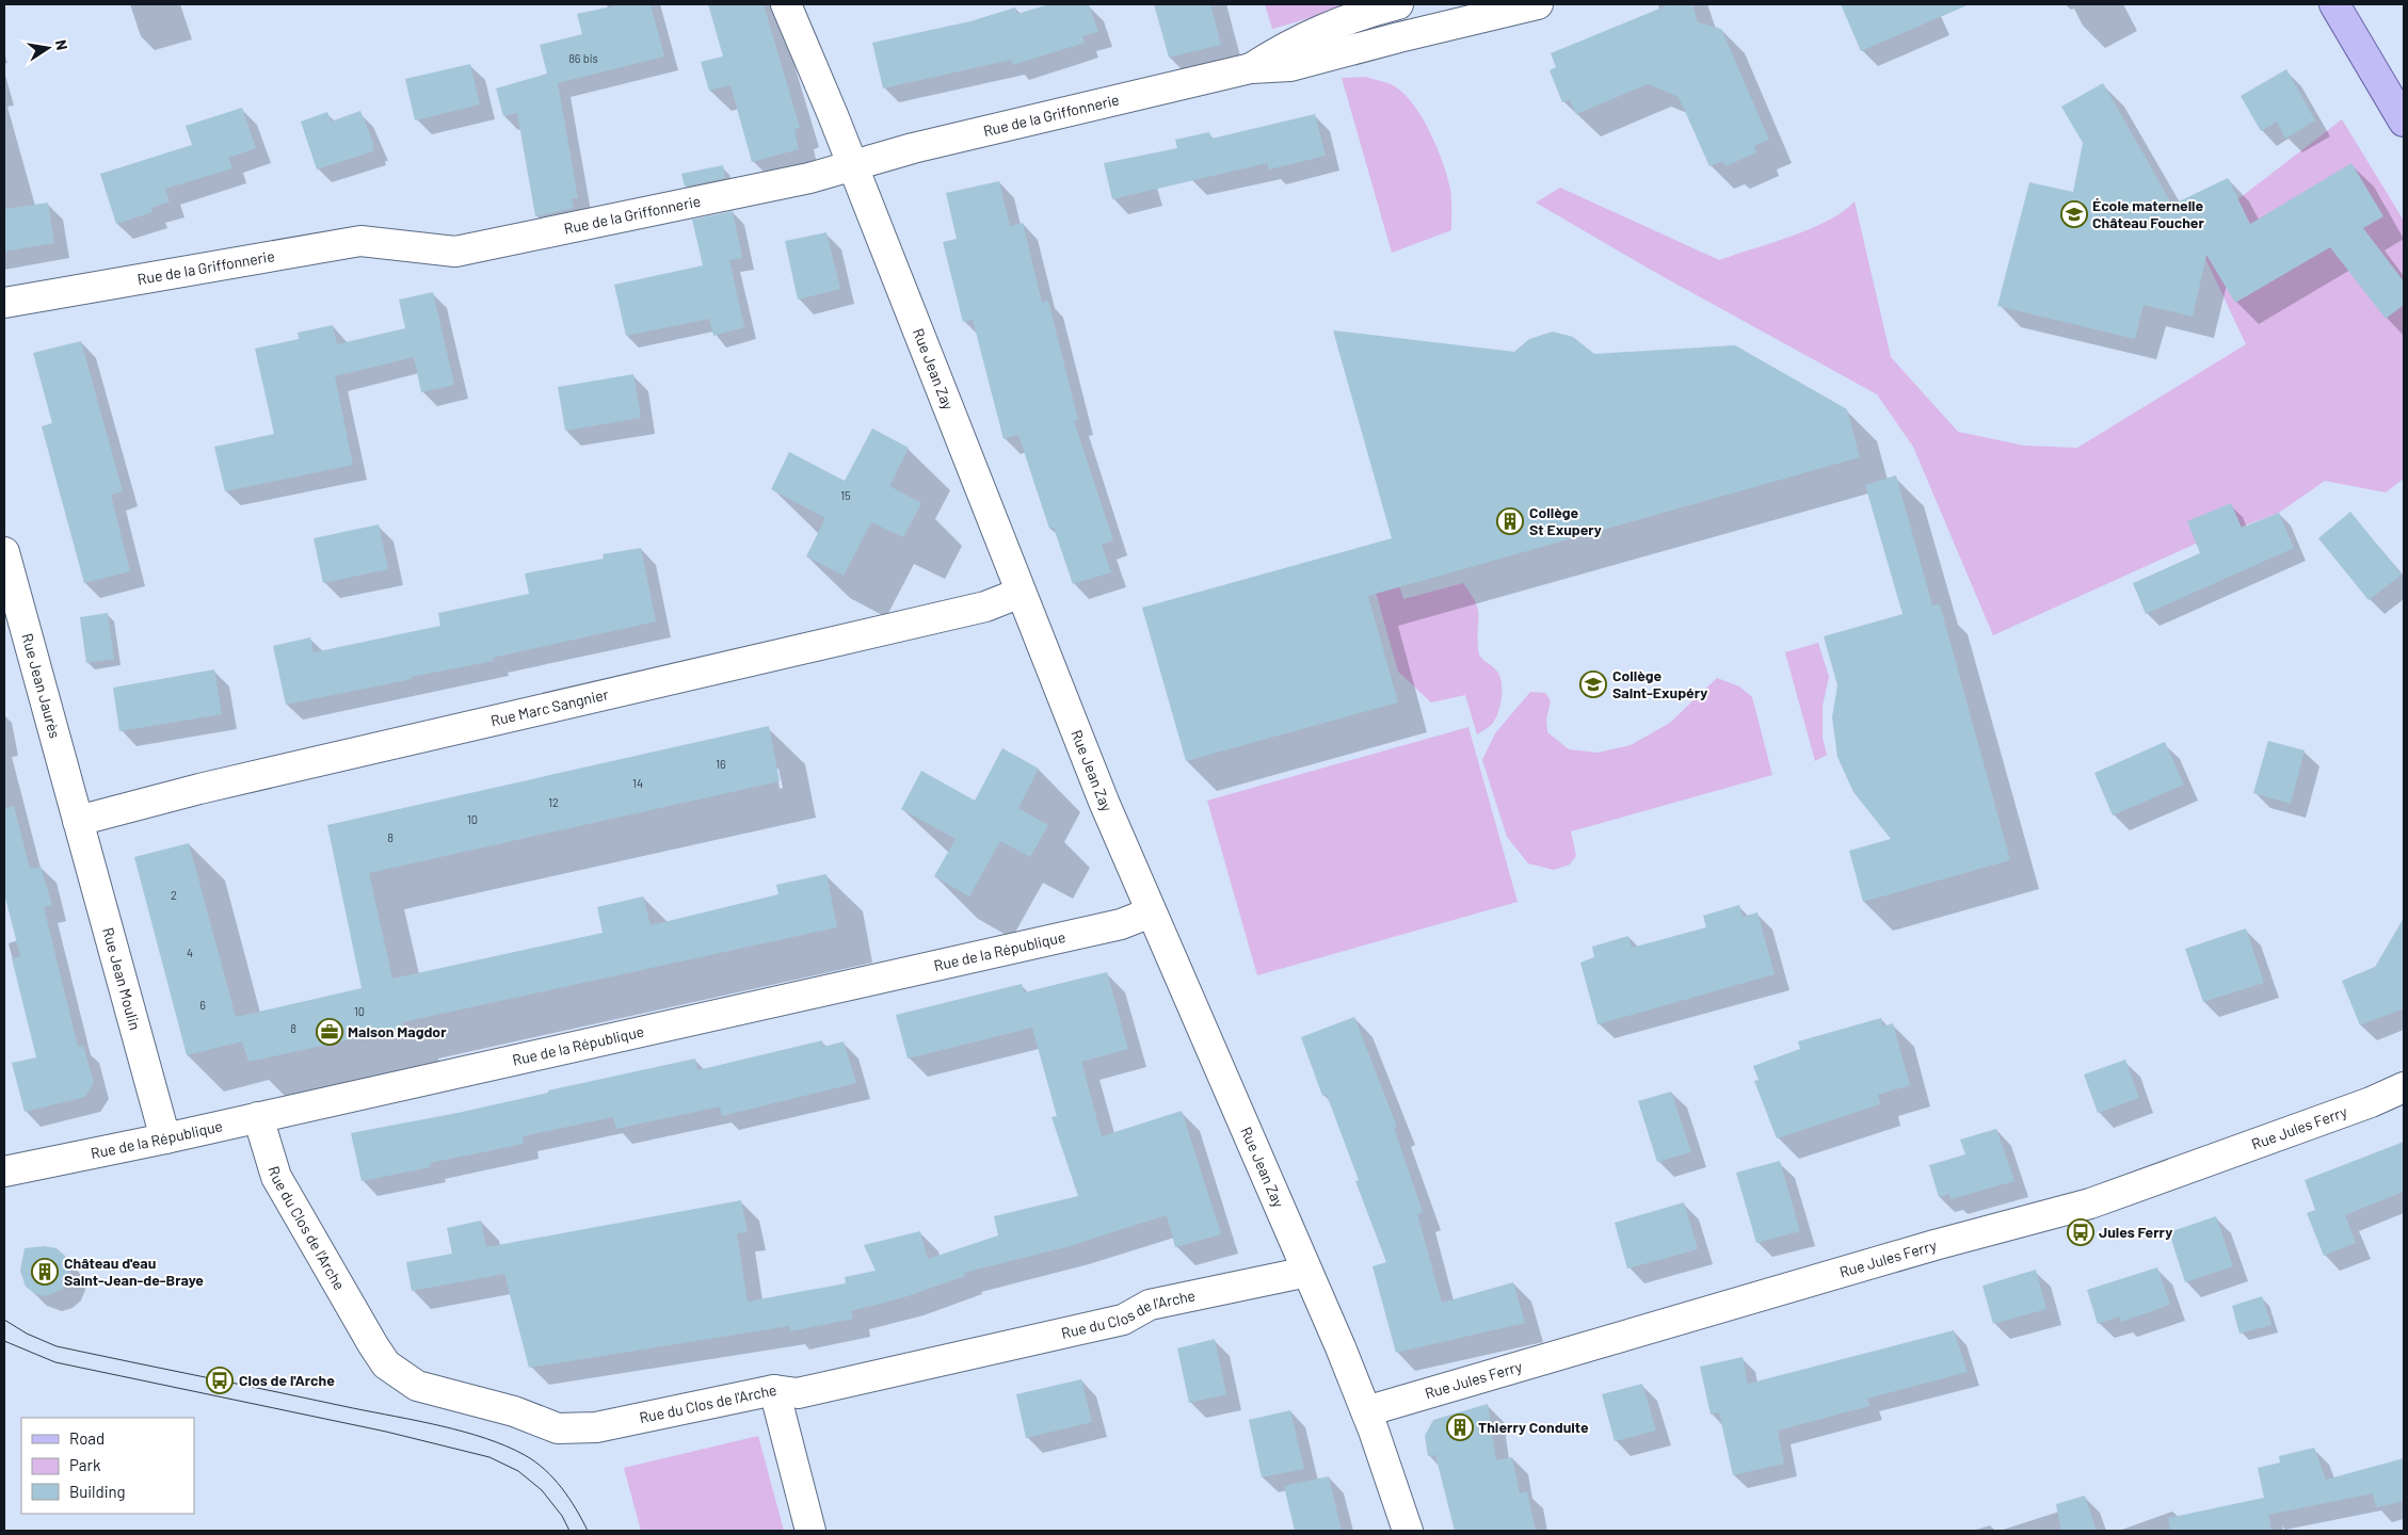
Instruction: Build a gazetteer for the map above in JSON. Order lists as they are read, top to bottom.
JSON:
{
  "streets": {
    "street": [
      "Rue de la Griffonnerie",
      "Rue Jean Zay",
      "Rue Jean Jaurès",
      "Rue Marc Sangnier",
      "Rue de la République",
      "Rue Jean Moulin",
      "Rue Jules Ferry",
      "Rue du Clos de l'Arche"
    ]
  },
  "crossings": [
    ["Rue de la Griffonnerie", "Rue Jean Zay"],
    ["Rue Jean Zay", "Rue Marc Sangnier"],
    ["Rue Jean Zay", "Rue de la République"],
    ["Rue Jean Zay", "Rue Jules Ferry"],
    ["Rue Jean Zay", "Rue du Clos de l'Arche"],
    ["Rue Jean Jaurès", "Rue Marc Sangnier"],
    ["Rue Jean Jaurès", "Rue Jean Moulin"],
    ["Rue Marc Sangnier", "Rue Jean Moulin"],
    ["Rue de la République", "Rue Jean Moulin"],
    ["Rue de la République", "Rue du Clos de l'Arche"]
  ],
  "places": {
    "school or university": ["École maternelle Château Foucher", "Collège Saint-Exupéry"],
    "building": ["Collège St Exupery", "Château d'eau Saint-Jean-de-Braye", "Thierry Conduite"],
    "office": ["Maison Magdor"],
    "bus stop": ["Jules Ferry", "Clos de l'Arche"]
  },
  "house_numbers": [
    "86 bis",
    "15",
    "16",
    "14",
    "12",
    "10",
    "8",
    "2",
    "4",
    "6",
    "10",
    "8"
  ],
  "legend": ["Road", "Park", "Building"],
  "north": "right"
}
